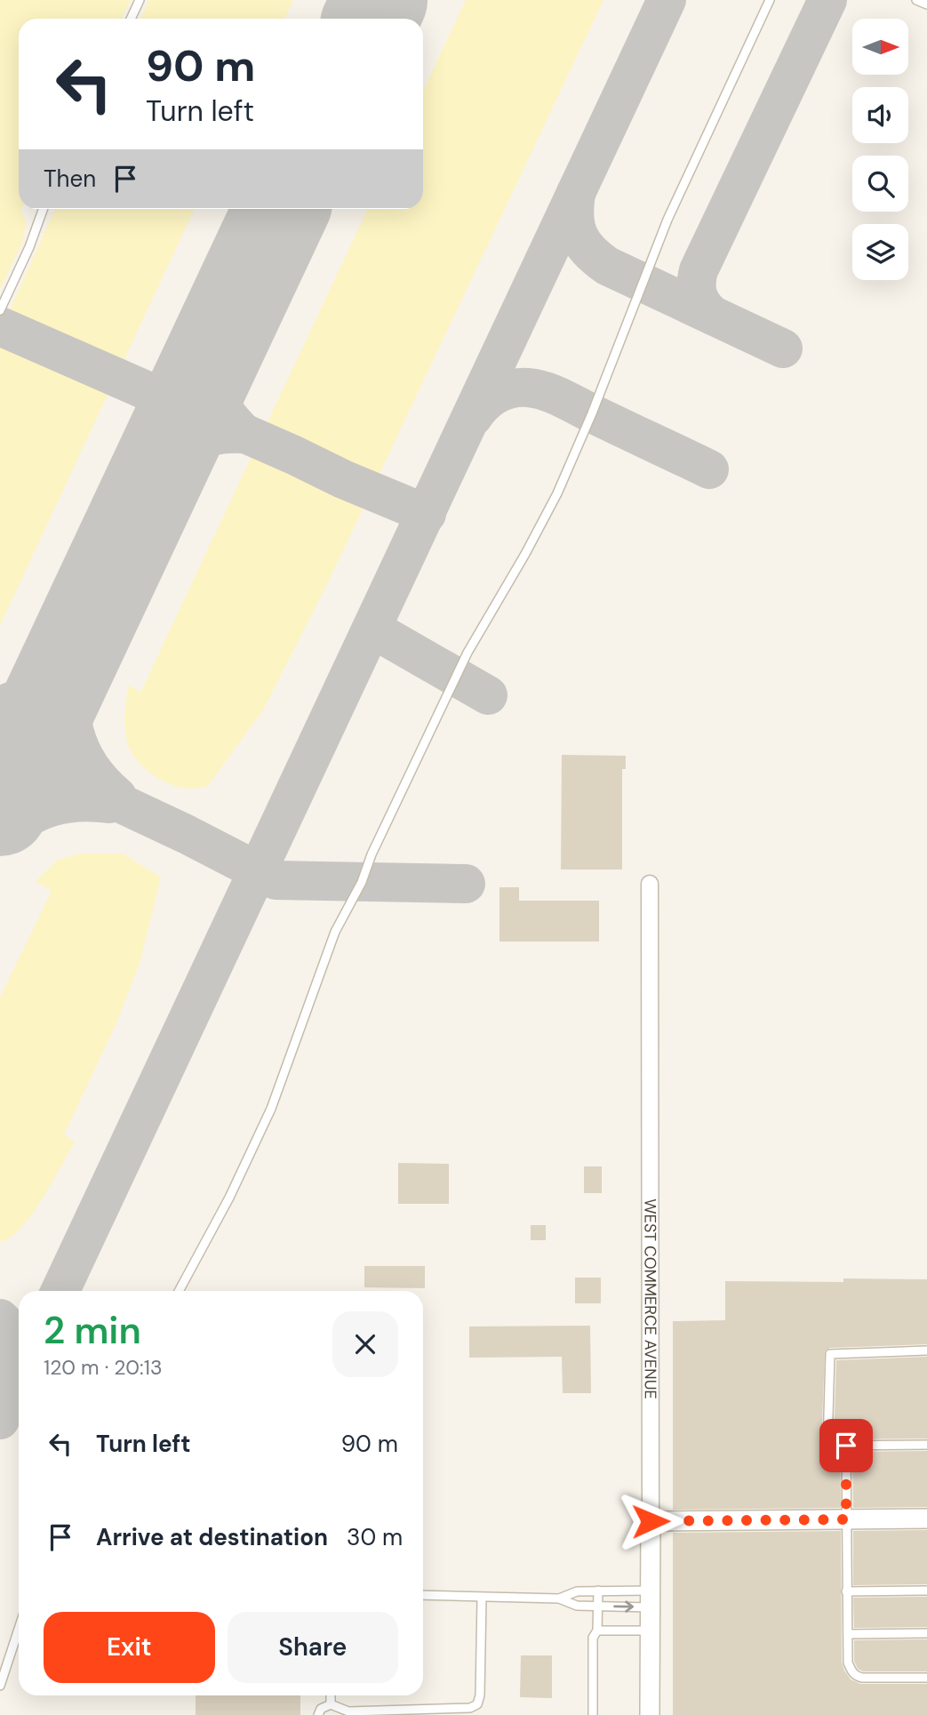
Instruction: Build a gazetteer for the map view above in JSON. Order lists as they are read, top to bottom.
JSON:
{
  "streets": {
    "street": ["WEST COMMERCE AVENUE"]
  },
  "north": "right",
  "page": {
    "turn": ["90 m", "Turn left"],
    "then": "Then",
    "heading": ["2 min", "120 m · 20:13"],
    "list": [
      {
        "name": "Turn left",
        "value": "90 m"
      },
      {
        "name": "Arrive at destination",
        "value": "30 m"
      }
    ],
    "buttons": ["Exit", "Share"]
  }
}
